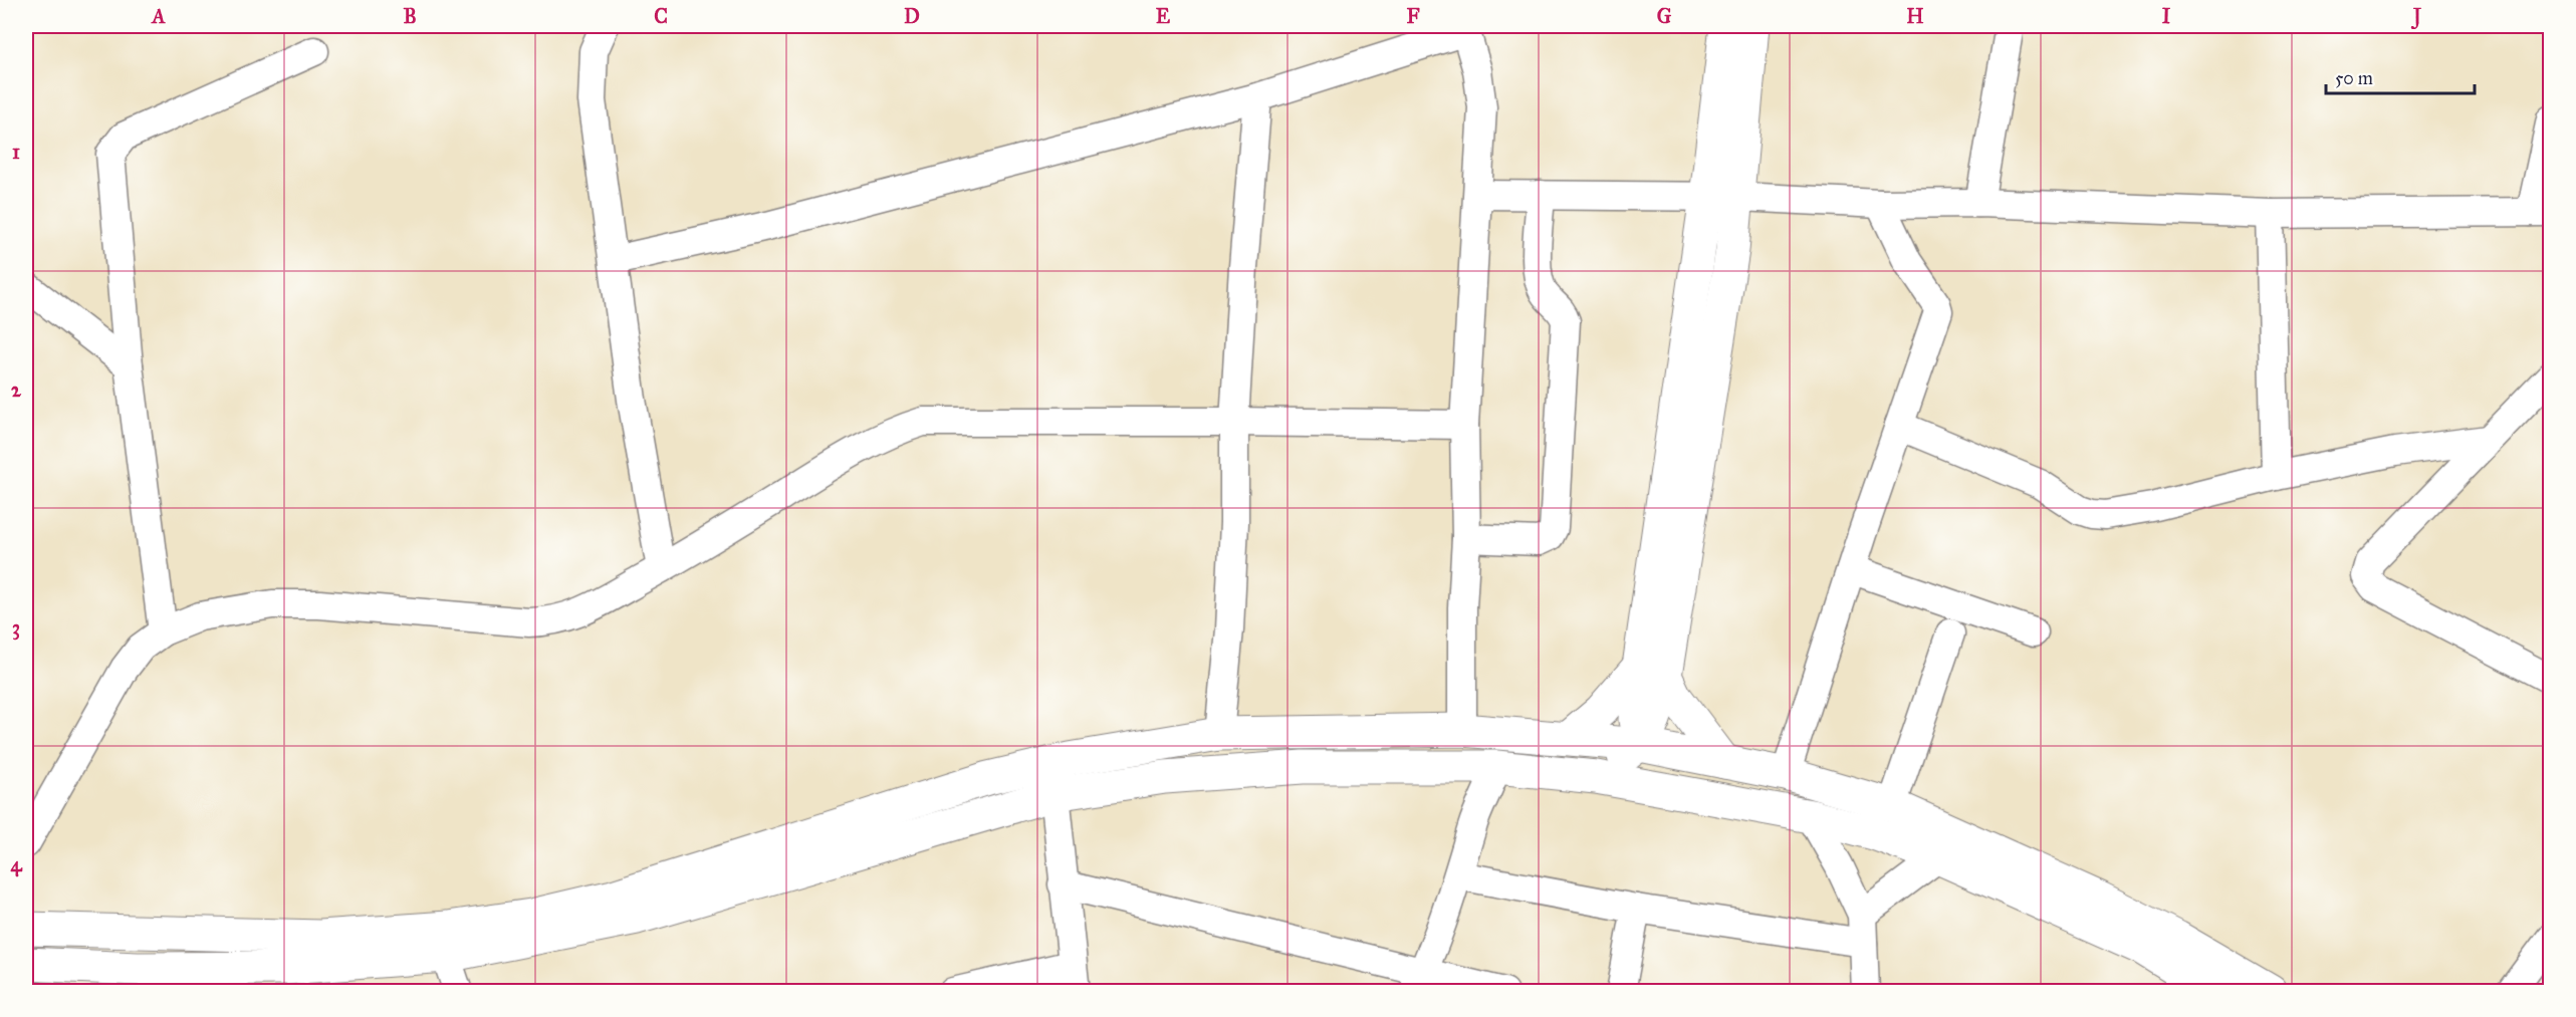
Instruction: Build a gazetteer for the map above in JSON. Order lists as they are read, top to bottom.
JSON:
{
  "scale_bar": "50 m",
  "grid": {
    "columns": [
      "A",
      "B",
      "C",
      "D",
      "E",
      "F",
      "G",
      "H",
      "I",
      "J"
    ],
    "rows": [
      "1",
      "2",
      "3",
      "4"
    ]
  }
}
